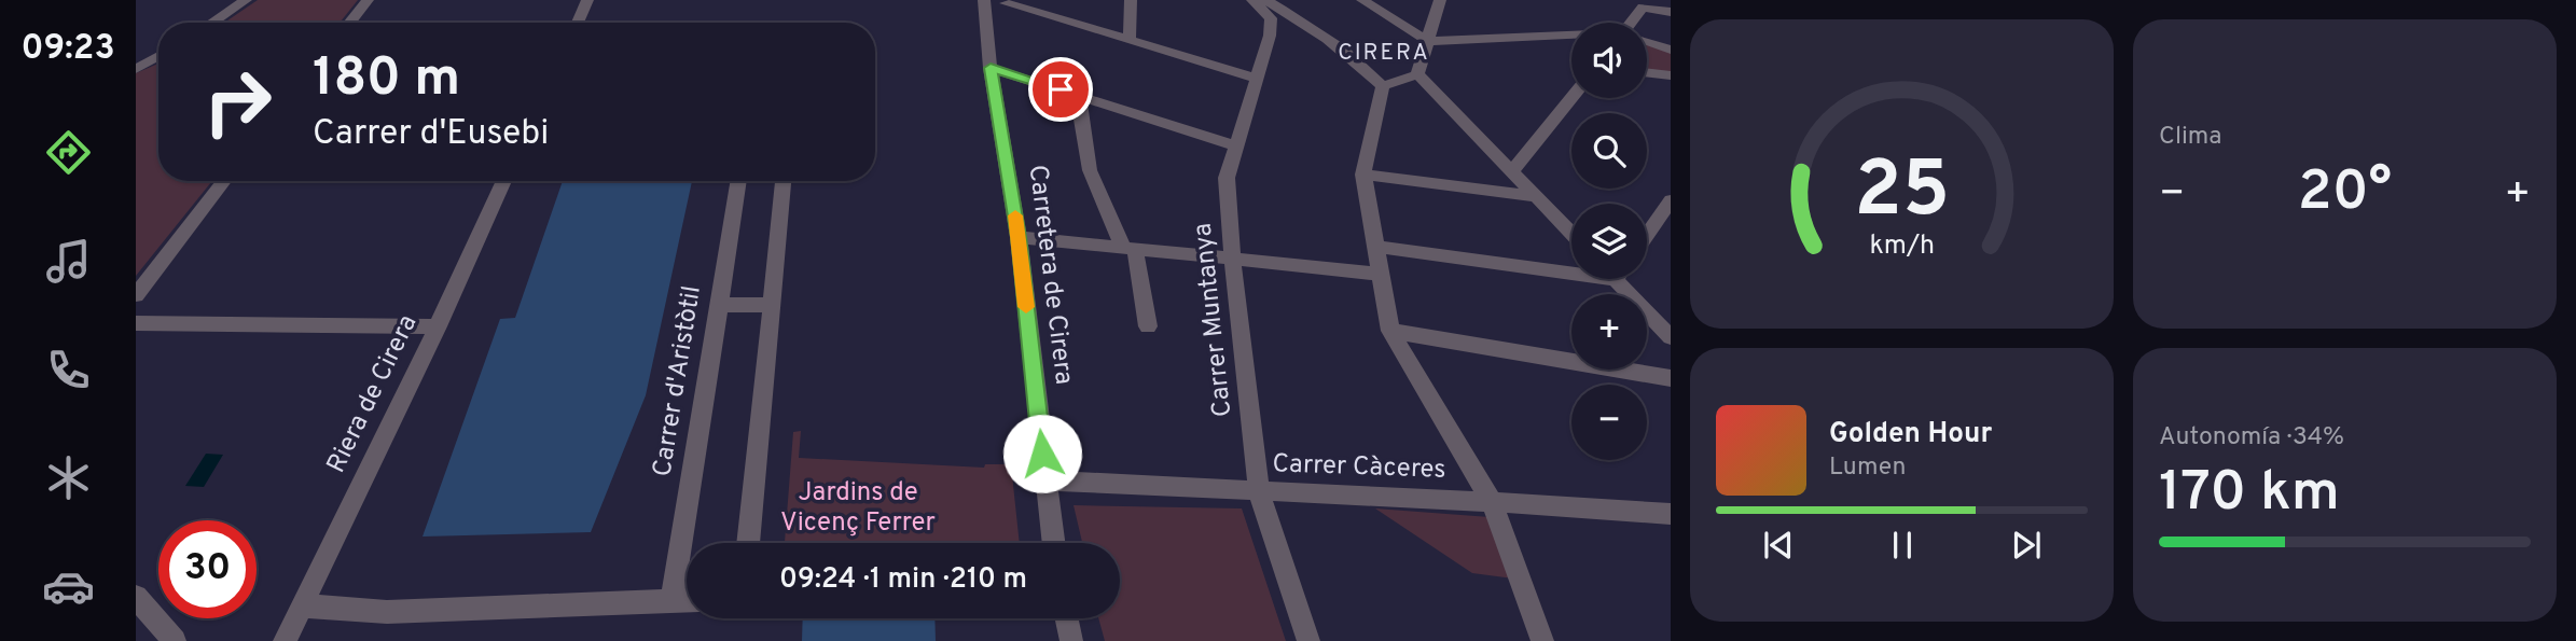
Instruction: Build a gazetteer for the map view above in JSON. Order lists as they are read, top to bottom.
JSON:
{
  "streets": {
    "street": [
      "Carretera de Cirera",
      "Carrer Muntanya",
      "Carrer d'Aristòtil",
      "Riera de Cirera",
      "Carrer Càceres"
    ]
  },
  "crossings": [
    ["Carretera de Cirera", "Carrer Càceres"],
    ["Carrer Muntanya", "Carrer Càceres"]
  ],
  "districts": ["CIRERA"],
  "parks": ["Jardins de Vicenç Ferrer"],
  "page": {
    "tabs": "09:23",
    "tile": [
      "Clima",
      ["Autonomía · 34%", "170 km"]
    ],
    "map_buttons": ["+", "−"],
    "turn": ["180 m", "Carrer d'Eusebi"],
    "heat": ["−", "20°", "+"],
    "song": ["Golden Hour", "Lumen"],
    "limit": "30",
    "trip": "09:24 · 1 min · 210 m",
    "gauge": ["25", "km/h"]
  }
}
